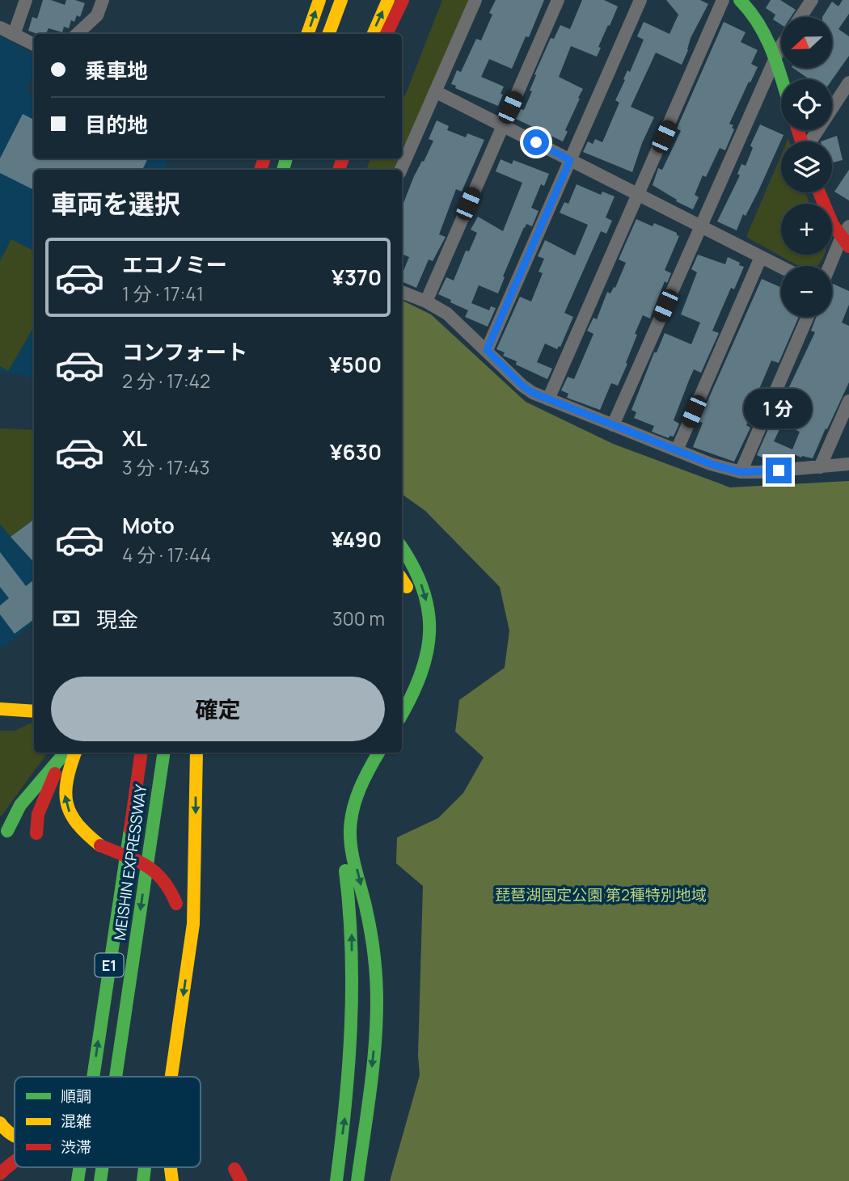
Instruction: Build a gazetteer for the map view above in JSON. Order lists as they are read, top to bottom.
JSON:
{
  "streets": {
    "main road": ["MEISHIN EXPRESSWAY", "E1"]
  },
  "parks": ["琵琶湖国定公園 第2種特別地域"],
  "legend": ["順調", "混雑", "渋滞"],
  "north": "left",
  "page": {
    "map_buttons": ["+", "−"],
    "banner": ["乗車地", "目的地"],
    "heading": "車両を選択",
    "list": [
      {
        "name": "エコノミー",
        "note": "1 分 · 17:41",
        "value": "¥370"
      },
      {
        "name": "コンフォート",
        "note": "2 分 · 17:42",
        "value": "¥500"
      },
      {
        "name": "XL",
        "note": "3 分 · 17:43",
        "value": "¥630"
      },
      {
        "name": "Moto",
        "note": "4 分 · 17:44",
        "value": "¥490"
      }
    ],
    "bubble": "1 分",
    "pay": ["現金", "300 m"],
    "buttons": "確定"
  }
}
